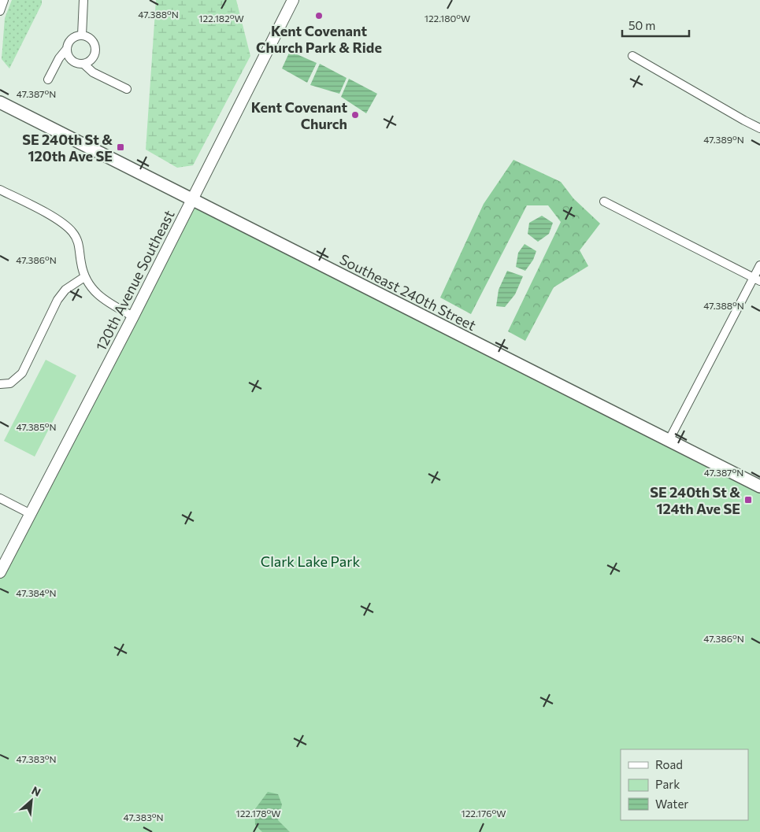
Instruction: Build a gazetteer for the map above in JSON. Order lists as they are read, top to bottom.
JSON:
{
  "streets": {
    "main road": ["Southeast 240th Street"],
    "street": ["120th Avenue Southeast"]
  },
  "crossings": [
    ["120th Avenue Southeast", "Southeast 240th Street"]
  ],
  "parks": ["Clark Lake Park"],
  "places": {
    "other": ["Kent Covenant Church Park & Ride", "Kent Covenant Church"],
    "transit": ["SE 240th St & 120th Ave SE", "SE 240th St & 124th Ave SE"]
  },
  "legend": ["Road", "Park", "Water"],
  "scale_bar": "50 m",
  "north": "top right",
  "coordinates": [
    "47.388°N",
    "122.182°W",
    "122.180°W",
    "47.387°N",
    "47.389°N",
    "47.386°N",
    "47.385°N",
    "47.384°N",
    "47.383°N",
    "122.178°W",
    "122.176°W"
  ]
}
